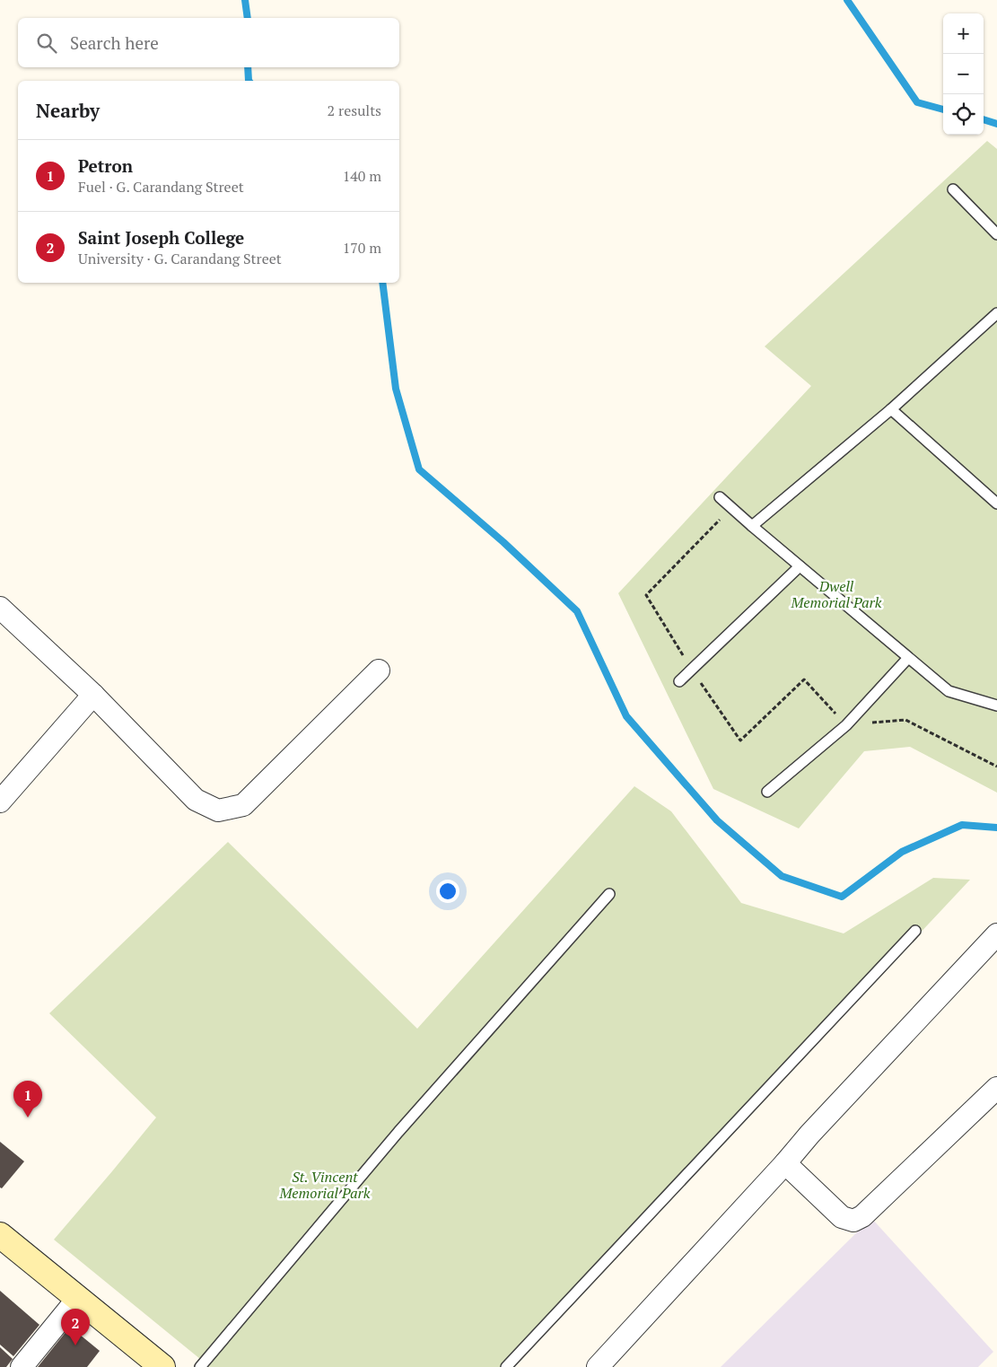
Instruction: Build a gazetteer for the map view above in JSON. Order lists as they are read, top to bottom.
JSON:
{
  "parks": ["Dwell Memorial Park", "St. Vincent Memorial Park"],
  "page": {
    "map_buttons": ["+", "−"],
    "search": "Search here",
    "heading": ["Nearby", "2 results"],
    "list": [
      {
        "mark": "1",
        "name": "Petron",
        "note": "Fuel · G. Carandang Street",
        "value": "140 m"
      },
      {
        "mark": "2",
        "name": "Saint Joseph College",
        "note": "University · G. Carandang Street",
        "value": "170 m"
      }
    ],
    "pins": ["1", "2"]
  }
}
